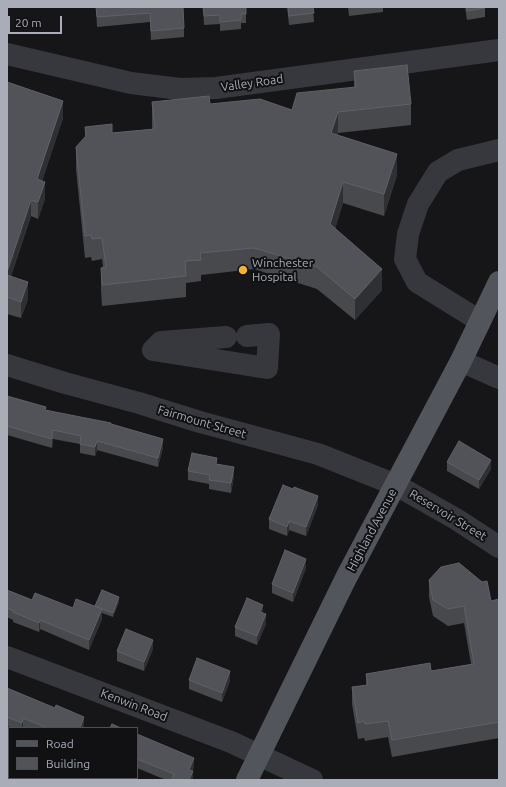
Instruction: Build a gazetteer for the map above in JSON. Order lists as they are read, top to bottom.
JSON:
{
  "streets": {
    "main road": ["Highland Avenue"],
    "street": [
      "Valley Road",
      "Fairmount Street",
      "Reservoir Street",
      "Kenwin Road"
    ]
  },
  "crossings": [
    ["Fairmount Street", "Reservoir Street"],
    ["Fairmount Street", "Highland Avenue"],
    ["Reservoir Street", "Highland Avenue"],
    ["Highland Avenue", "Kenwin Road"]
  ],
  "places": ["Winchester Hospital"],
  "legend": ["Road", "Building"],
  "scale_bar": "20 m"
}
